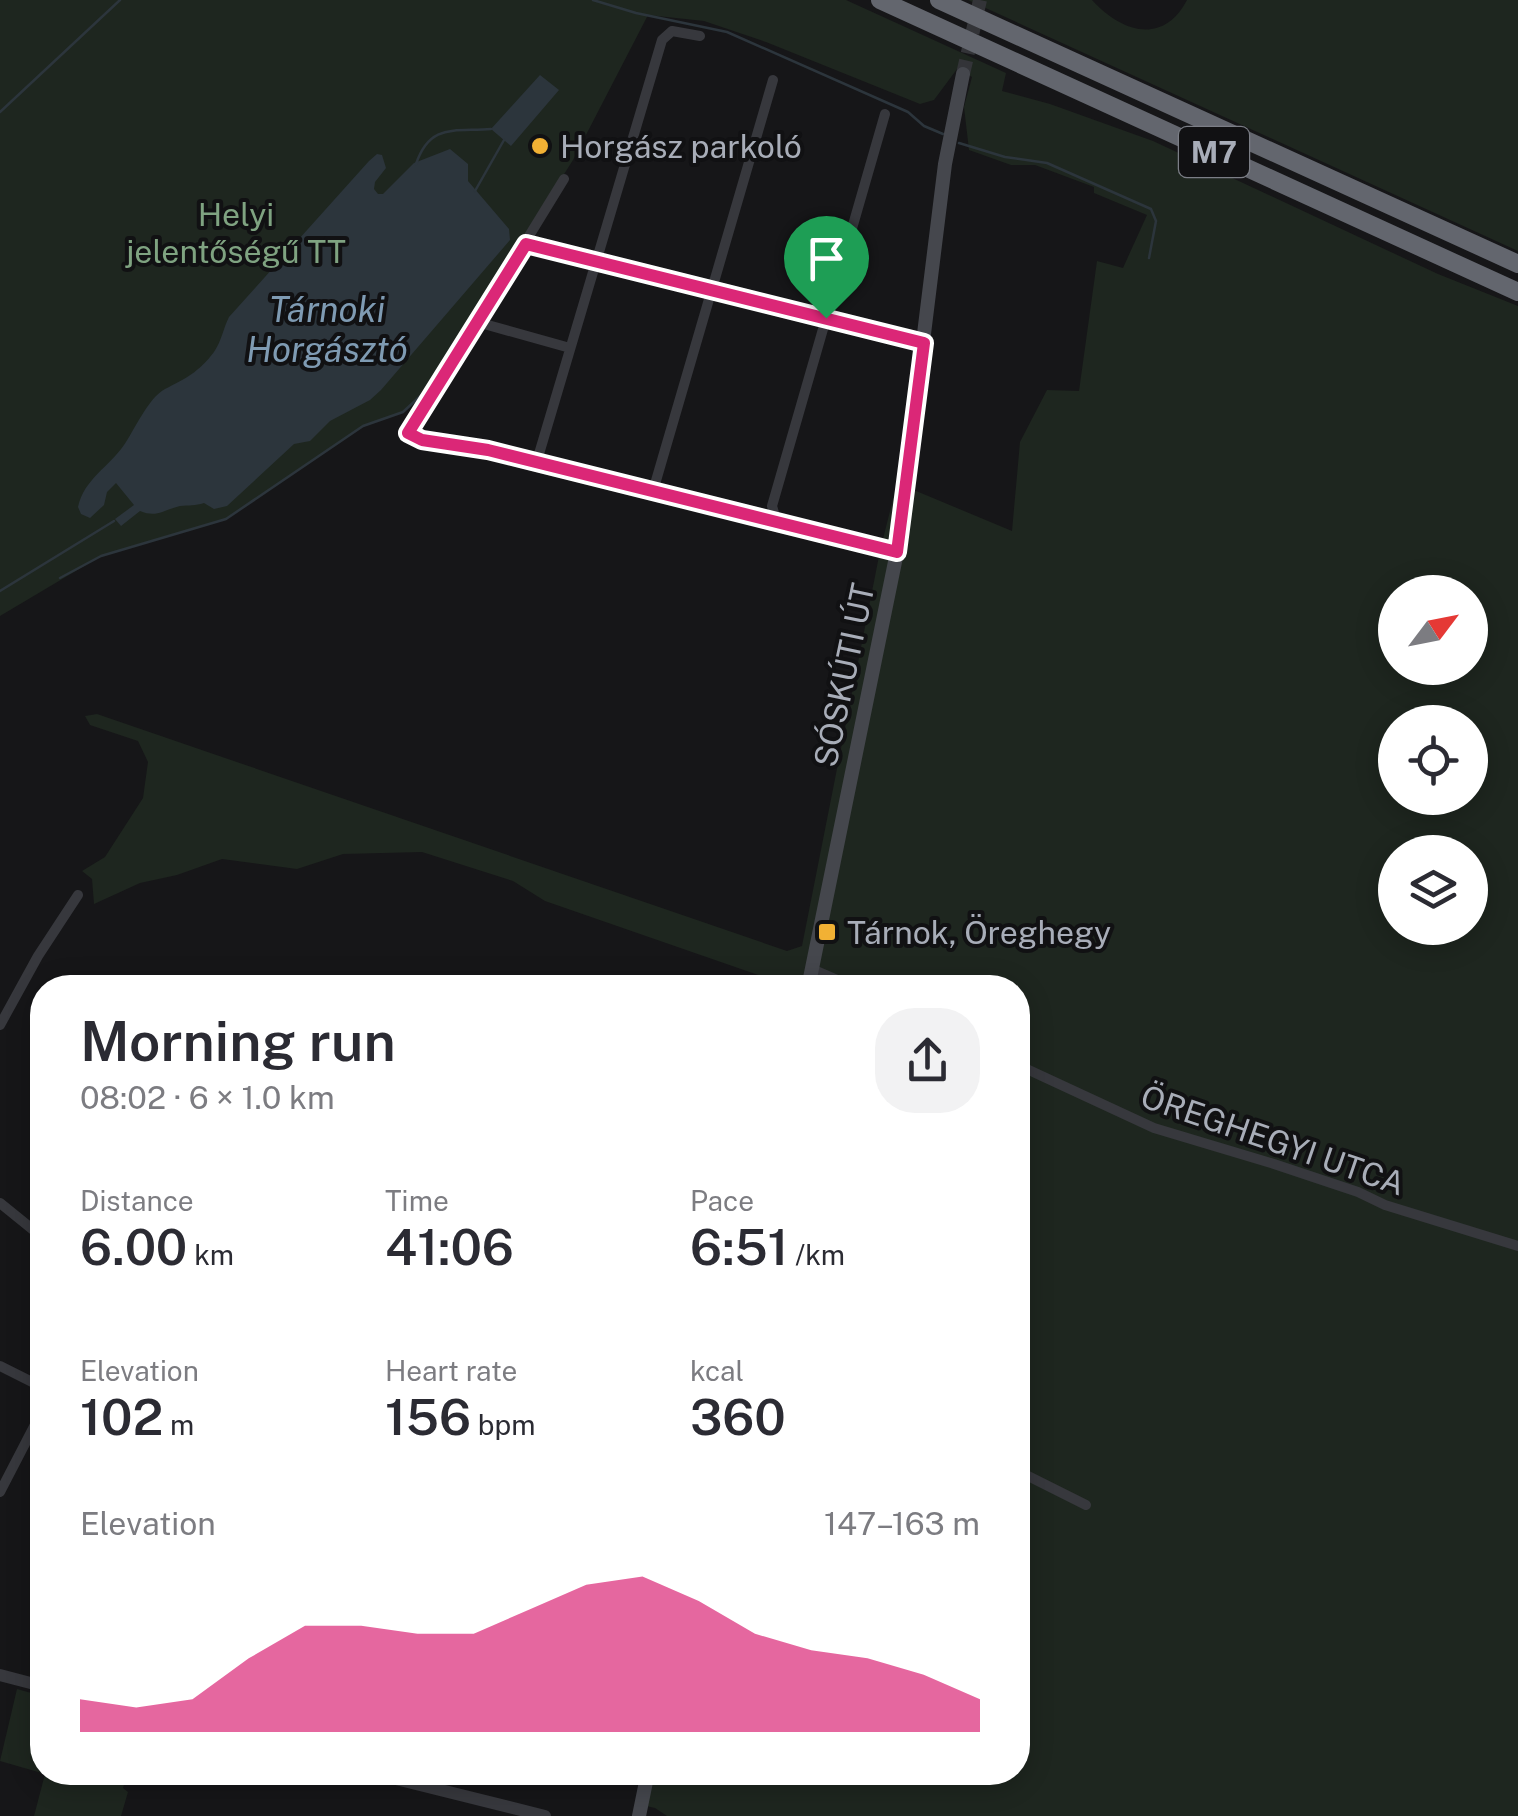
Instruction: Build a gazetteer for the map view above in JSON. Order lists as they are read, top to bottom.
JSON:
{
  "streets": {
    "highway": ["M7"],
    "main road": ["SÓSKÚTI ÚT"],
    "street": ["ÖREGHEGYI UTCA"]
  },
  "water": ["Tárnoki Horgásztó"],
  "parks": ["Helyi jelentőségű TT"],
  "places": {
    "other": ["Horgász parkoló"],
    "transit": ["Tárnok, Öreghegy"]
  },
  "north": "top right",
  "page": {
    "heading": ["Morning run", "08:02 · 6 × 1.0 km"],
    "stats": [
      ["Distance", "6.00 km"],
      ["Time", "41:06"],
      ["Pace", "6:51 /km"],
      ["Elevation", "102 m"],
      ["Heart rate", "156 bpm"],
      ["kcal", "360"]
    ],
    "chart": ["Elevation", "147–163 m"]
  }
}
